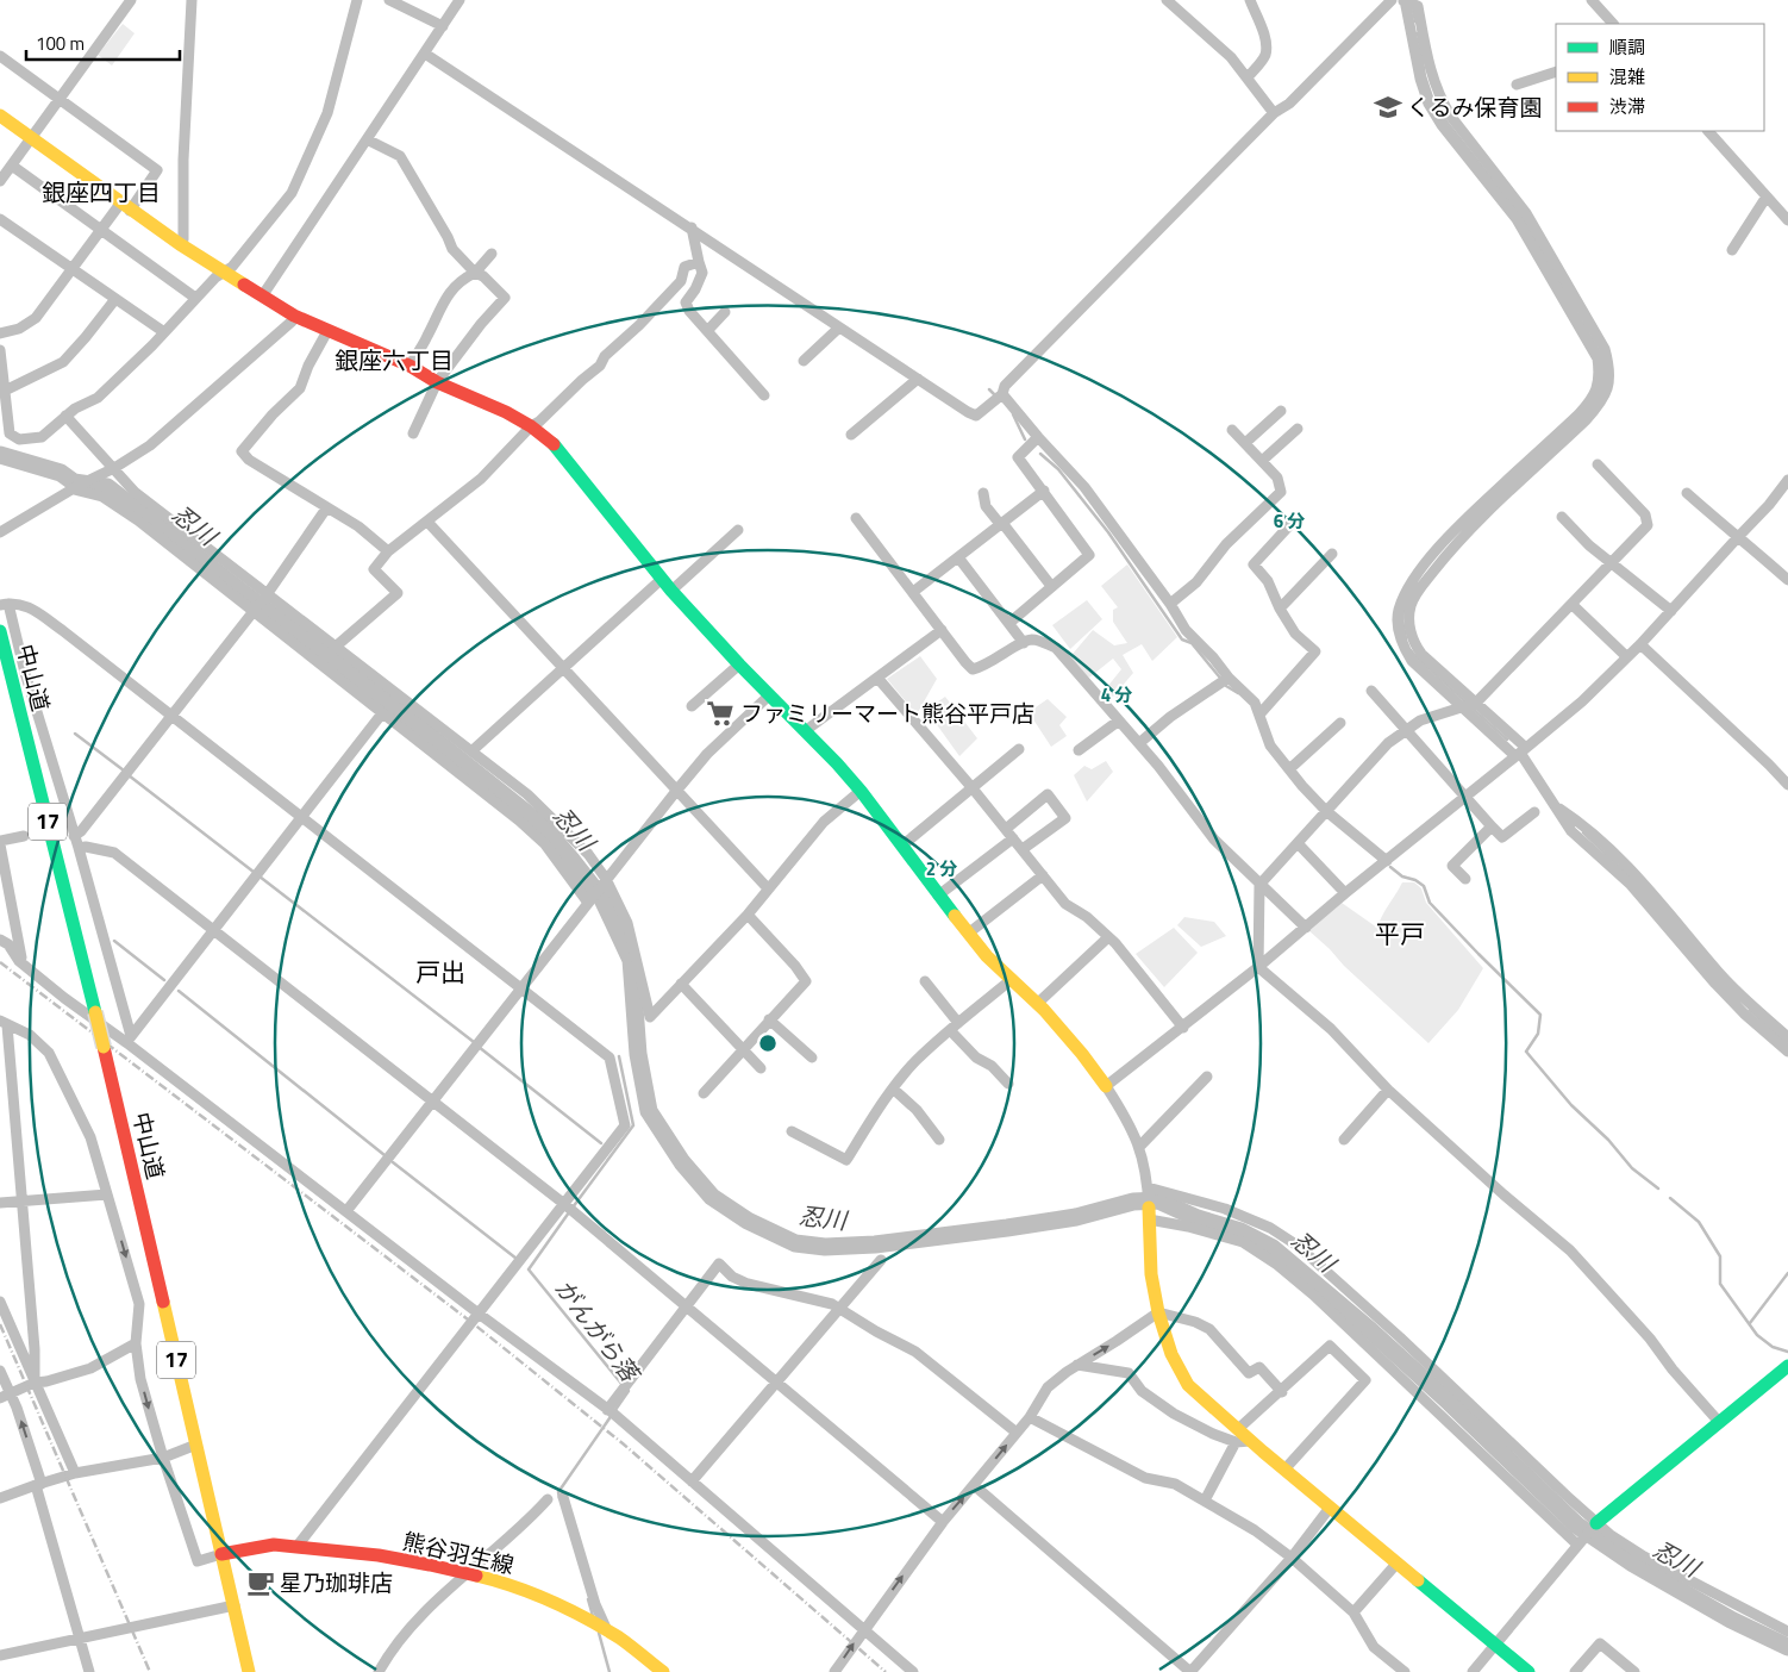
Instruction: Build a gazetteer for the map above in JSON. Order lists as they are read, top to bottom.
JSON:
{
  "streets": {
    "main road": ["中山道", "17", "熊谷羽生線"]
  },
  "crossings": [
    ["中山道", "熊谷羽生線"]
  ],
  "districts": [
    "銀座四丁目",
    "銀座六丁目",
    "平戸",
    "戸出"
  ],
  "water": ["忍川", "がんがら落"],
  "places": {
    "school or university": ["くるみ保育園"],
    "supermarket": ["ファミリーマート熊谷平戸店"],
    "cafe": ["星乃珈琲店"]
  },
  "legend": ["順調", "混雑", "渋滞"],
  "scale_bar": "100 m",
  "rings": ["6 分", "4 分", "2 分"]
}
